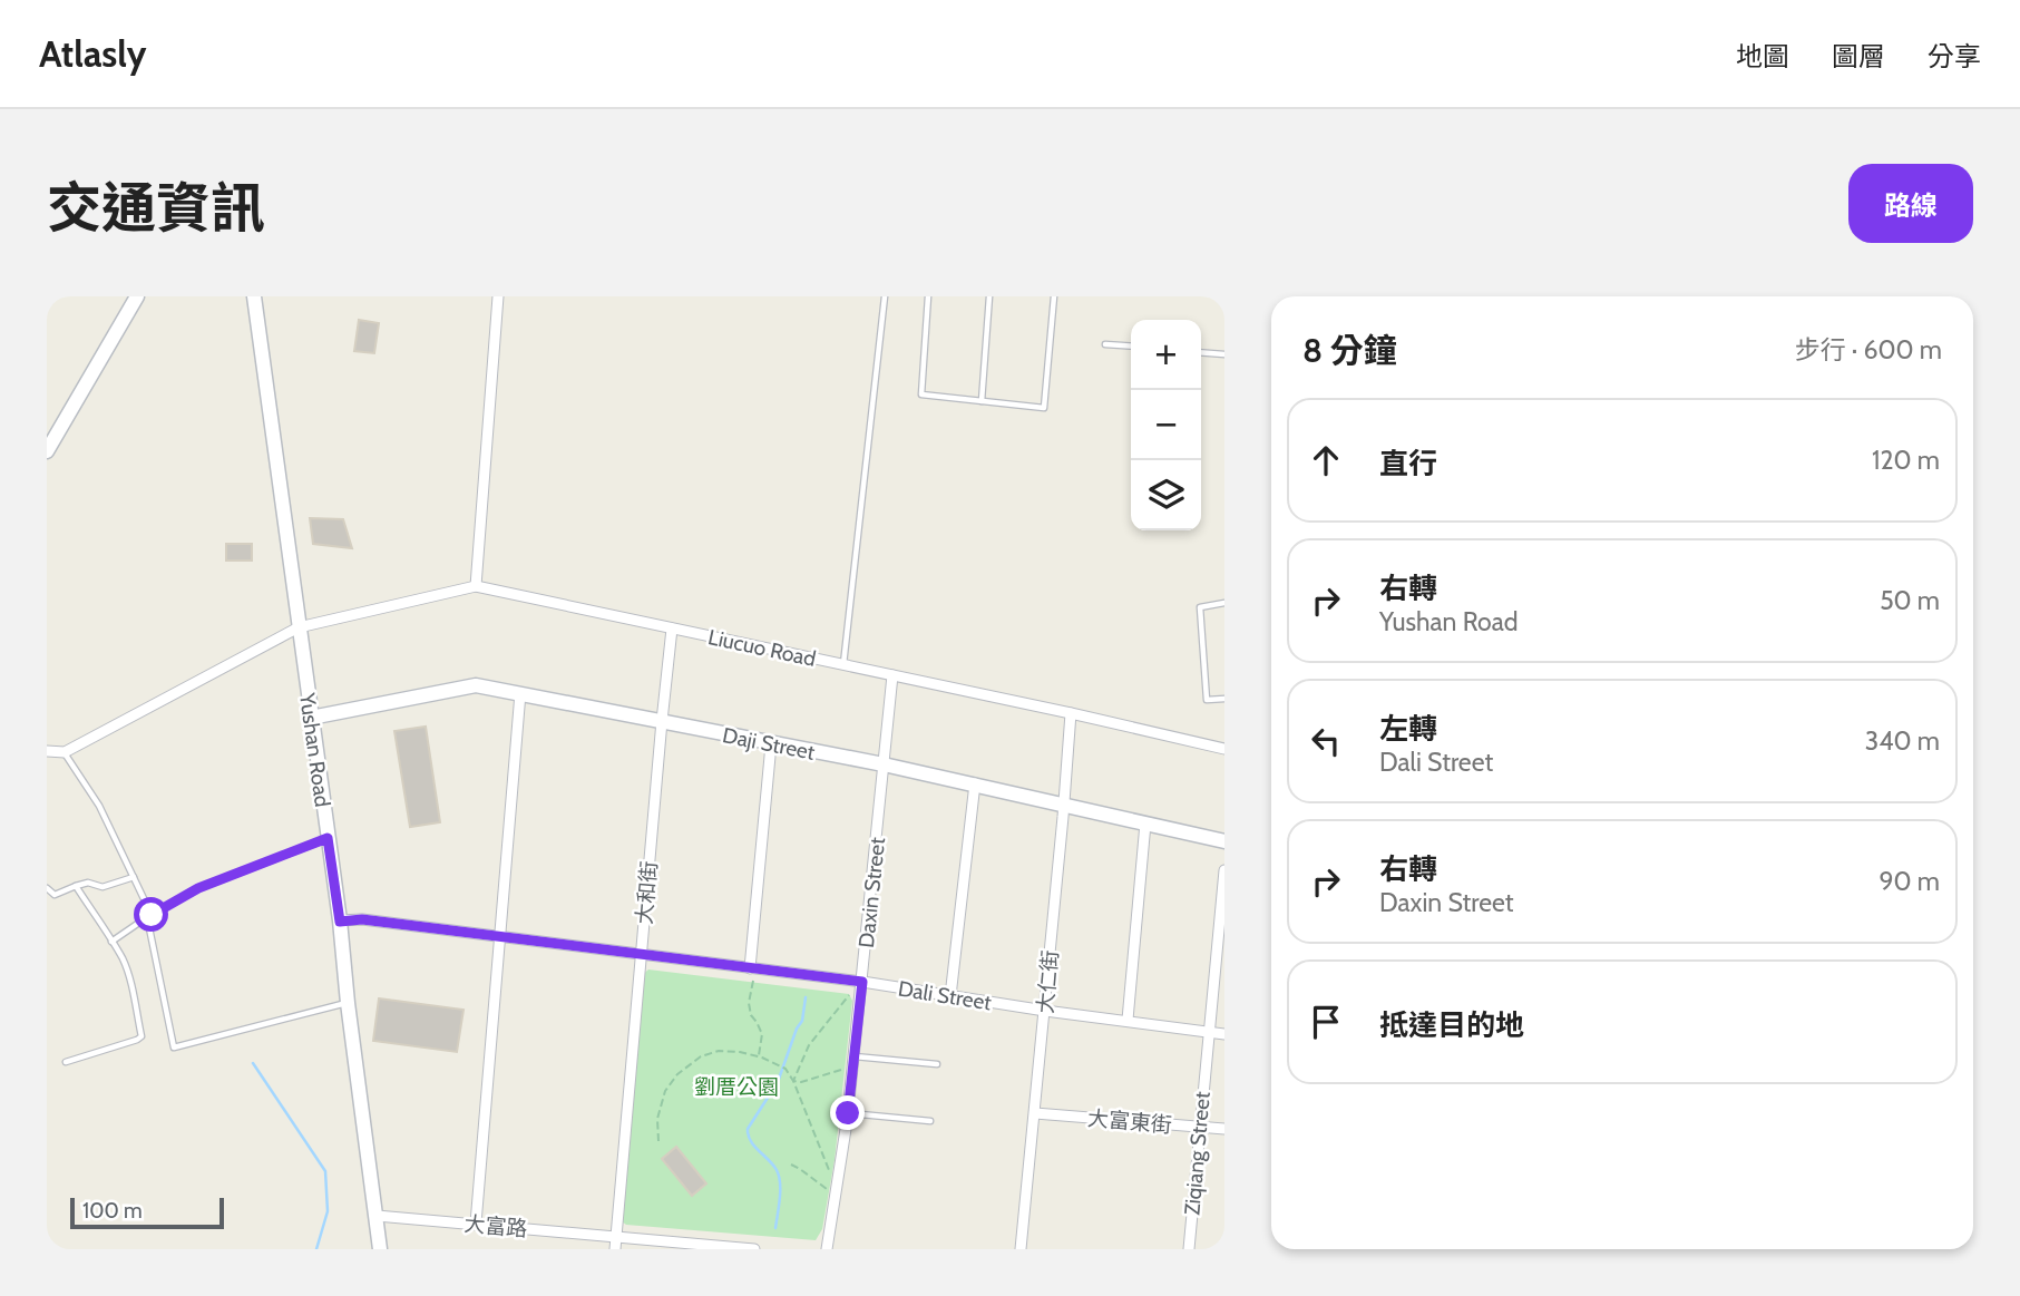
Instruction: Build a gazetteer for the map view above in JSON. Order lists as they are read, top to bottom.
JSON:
{
  "streets": {
    "street": [
      "Liucuo Road",
      "Daji Street",
      "Yushan Road",
      "大和街",
      "Daxin Street",
      "大仁街",
      "Dali Street",
      "大富東街",
      "Ziqiang Street",
      "大富路"
    ]
  },
  "crossings": [
    ["Liucuo Road", "Yushan Road"],
    ["Liucuo Road", "大和街"],
    ["Liucuo Road", "Daxin Street"],
    ["Liucuo Road", "大仁街"],
    ["Daji Street", "Yushan Road"],
    ["Daji Street", "大和街"],
    ["Daji Street", "Daxin Street"],
    ["Daji Street", "大仁街"],
    ["Yushan Road", "Dali Street"],
    ["Yushan Road", "大富路"],
    ["大和街", "Dali Street"],
    ["大和街", "大富路"],
    ["Daxin Street", "Dali Street"],
    ["大仁街", "Dali Street"],
    ["大仁街", "大富東街"],
    ["Dali Street", "Ziqiang Street"],
    ["大富東街", "Ziqiang Street"]
  ],
  "parks": ["劉厝公園"],
  "scale_bar": "100 m",
  "page": {
    "header": "Atlasly",
    "nav": ["地圖", "圖層", "分享"],
    "title": "交通資訊",
    "buttons": "路線",
    "heading": ["8 分鐘", "步行 · 600 m"],
    "map_buttons": ["+", "−"],
    "list": [
      ["直行", "120 m"],
      ["右轉", "Yushan Road", "50 m"],
      ["左轉", "Dali Street", "340 m"],
      ["右轉", "Daxin Street", "90 m"],
      "抵達目的地"
    ],
    "scale": "100 m"
  }
}
